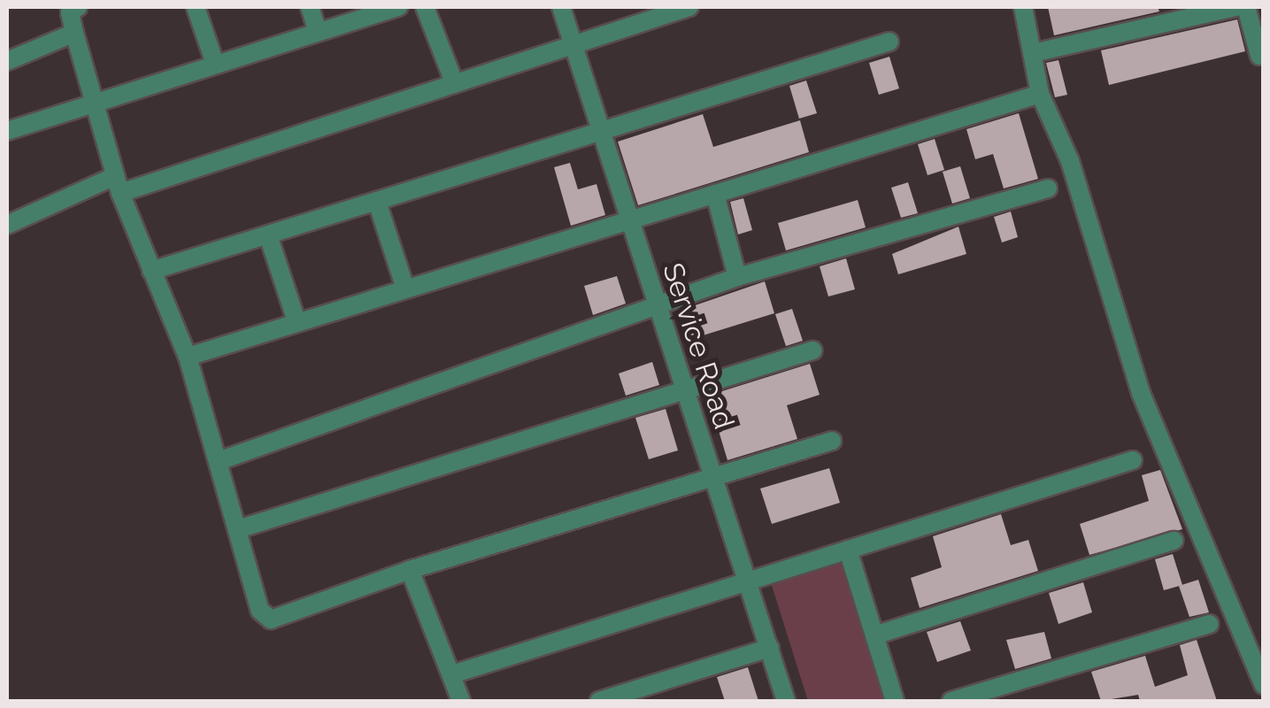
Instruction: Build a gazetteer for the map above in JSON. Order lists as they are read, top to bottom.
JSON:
{
  "streets": {
    "street": ["Service Road"]
  }
}
